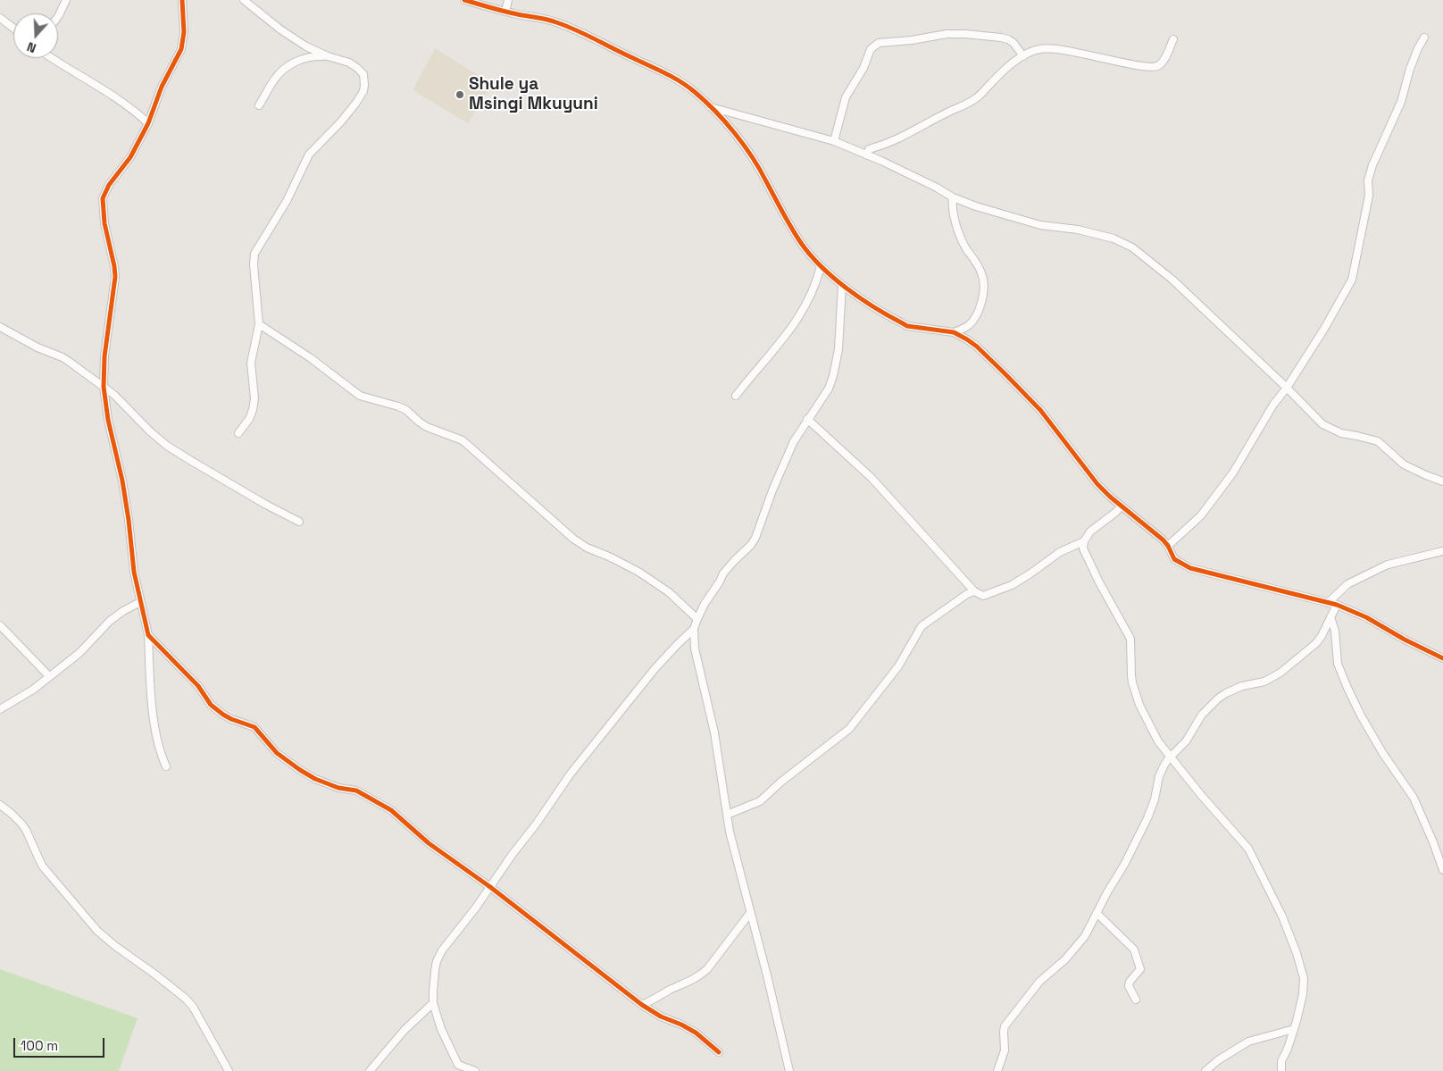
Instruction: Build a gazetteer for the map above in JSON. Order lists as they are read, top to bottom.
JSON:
{
  "places": ["Shule ya Msingi Mkuyuni"],
  "scale_bar": "100 m",
  "north": "bottom"
}
